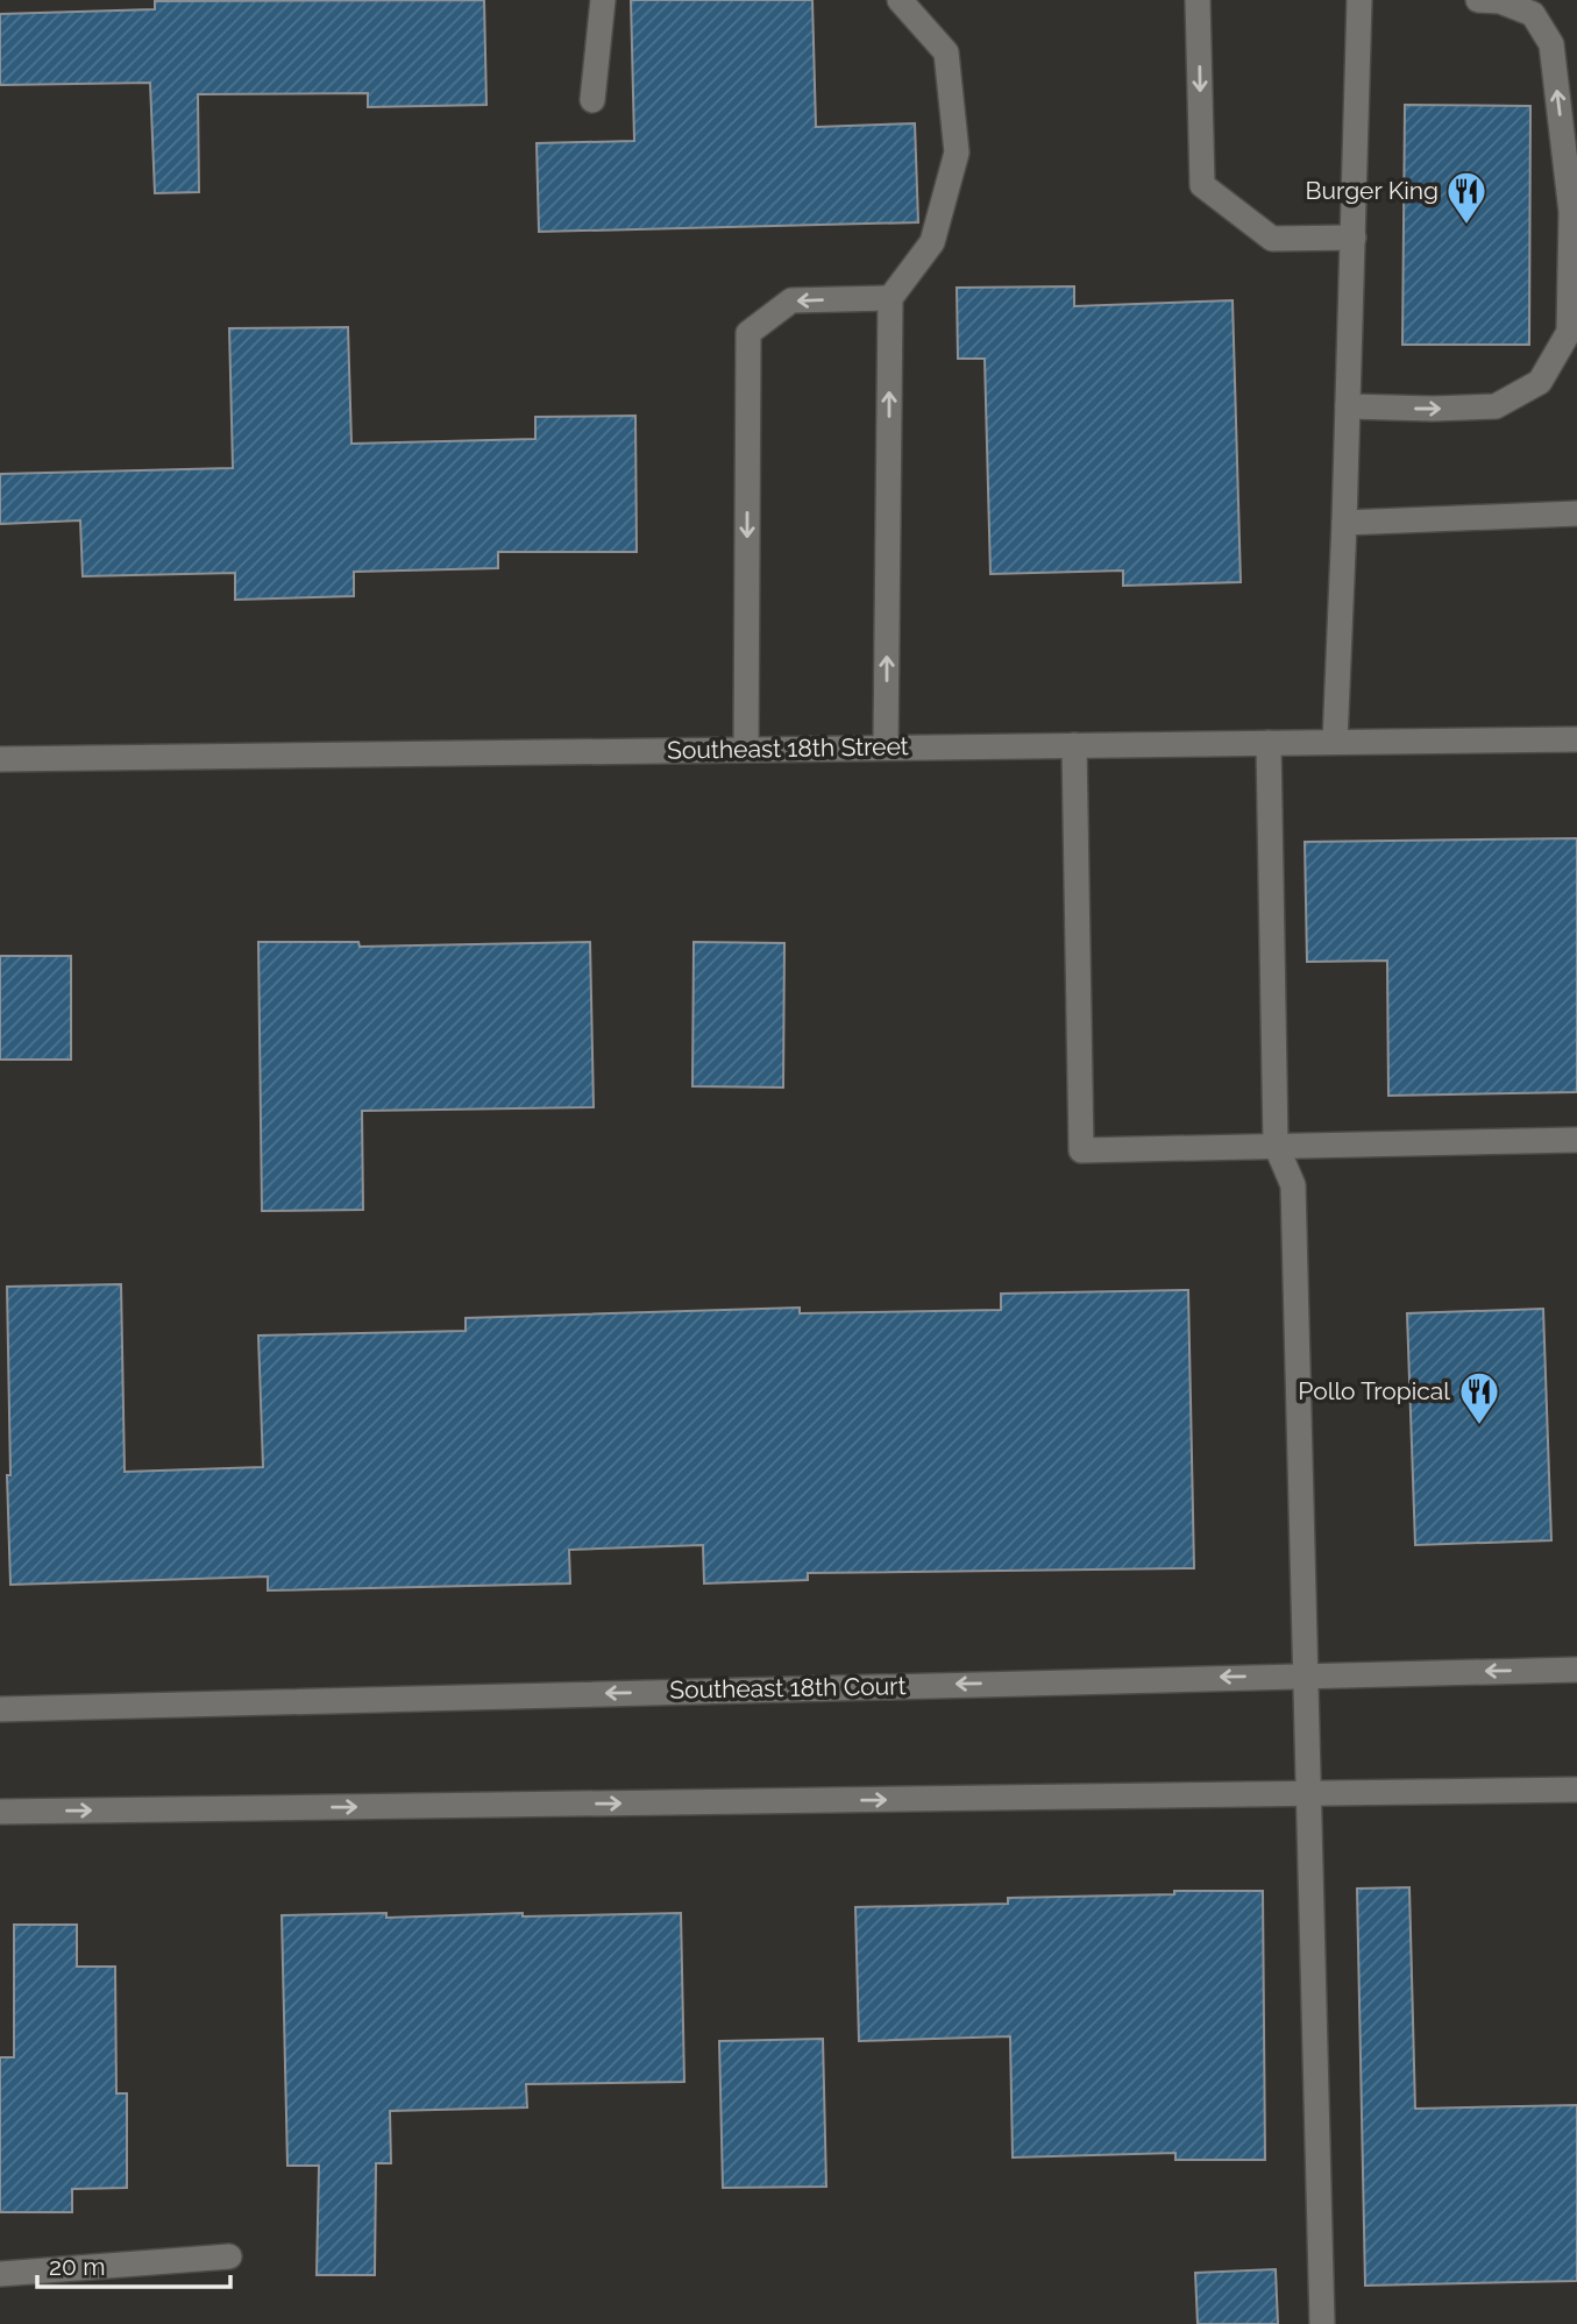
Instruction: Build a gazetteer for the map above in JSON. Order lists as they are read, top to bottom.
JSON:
{
  "streets": {
    "street": ["Southeast 18th Street", "Southeast 18th Court"]
  },
  "places": {
    "restaurant": ["Burger King", "Pollo Tropical"]
  },
  "scale_bar": "20 m"
}
